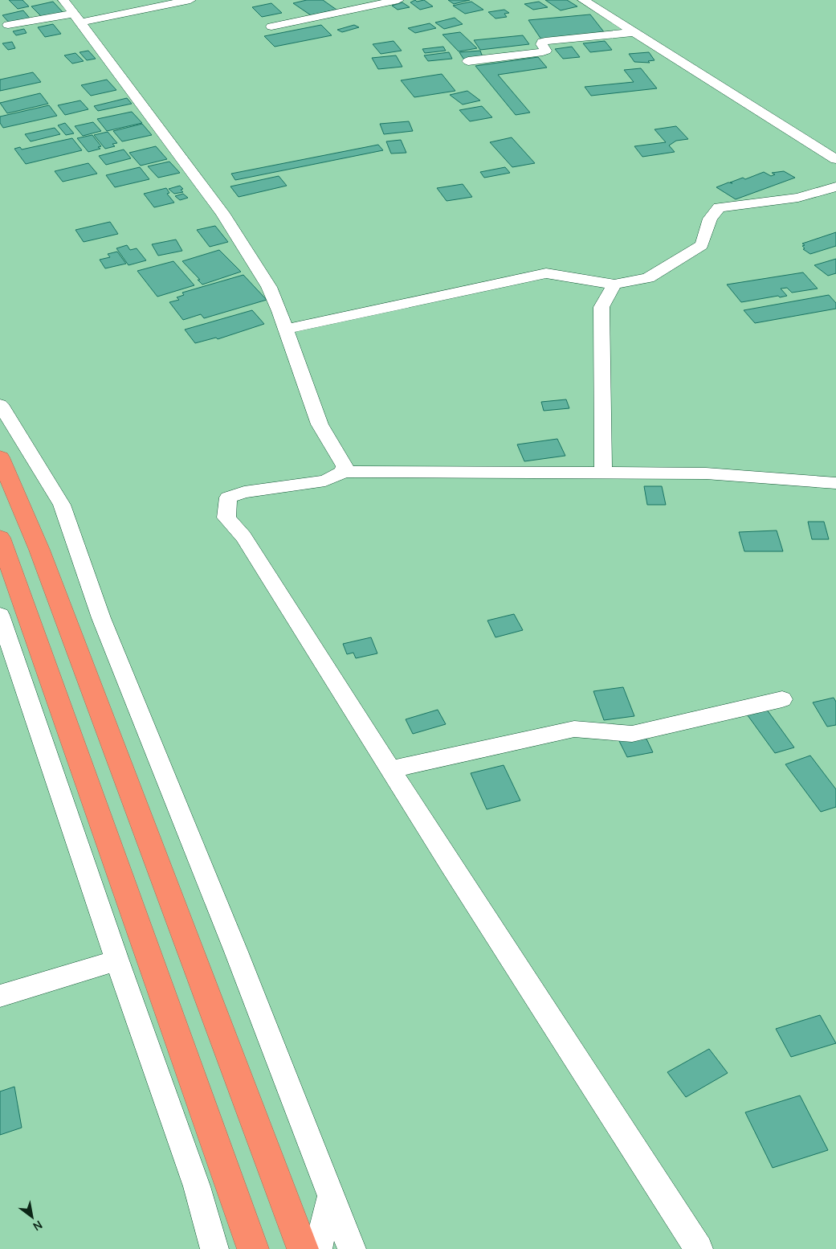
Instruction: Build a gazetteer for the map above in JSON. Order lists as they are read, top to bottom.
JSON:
{
  "north": "bottom right"
}
